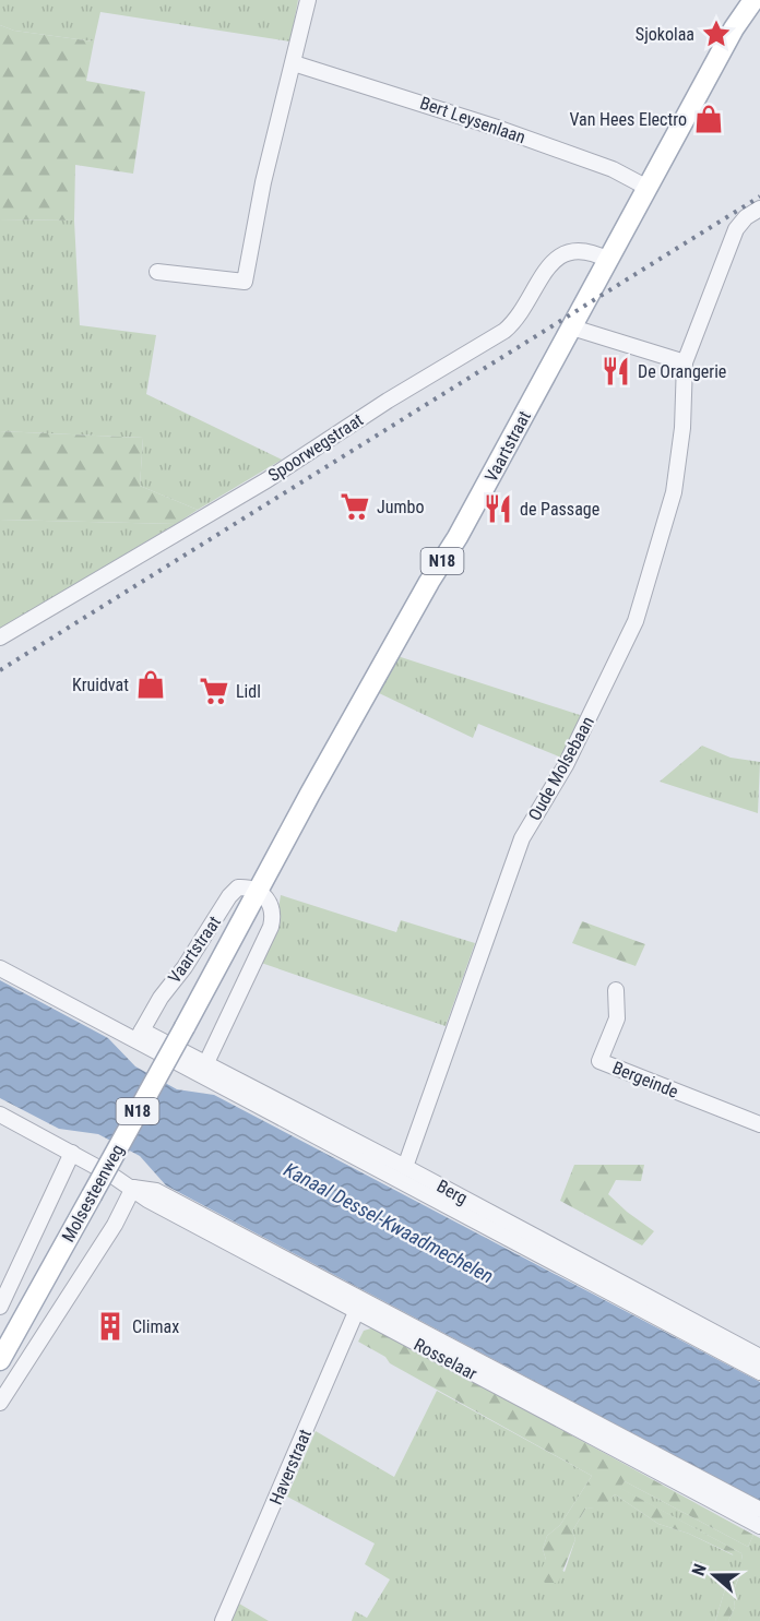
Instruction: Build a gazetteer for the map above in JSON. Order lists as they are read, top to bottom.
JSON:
{
  "streets": {
    "main road": ["Vaartstraat", "N18", "Molsesteenweg"],
    "street": [
      "Bert Leysenlaan",
      "Spoorwegstraat",
      "Oude Molsebaan",
      "Bergeinde",
      "Berg",
      "Rosselaar",
      "Haverstraat"
    ]
  },
  "crossings": [
    ["Bert Leysenlaan", "Vaartstraat"],
    ["Vaartstraat", "Spoorwegstraat"],
    ["Vaartstraat", "Berg"],
    ["Vaartstraat", "Molsesteenweg"],
    ["Oude Molsebaan", "Berg"],
    ["Molsesteenweg", "Rosselaar"],
    ["Rosselaar", "Haverstraat"]
  ],
  "water": ["Kanaal Dessel-Kwaadmechelen"],
  "places": {
    "place": ["Sjokolaa"],
    "shop": ["Van Hees Electro", "Kruidvat"],
    "restaurant": ["De Orangerie", "de Passage"],
    "supermarket": ["Jumbo", "Lidl"],
    "building": ["Climax"]
  },
  "north": "left"
}
